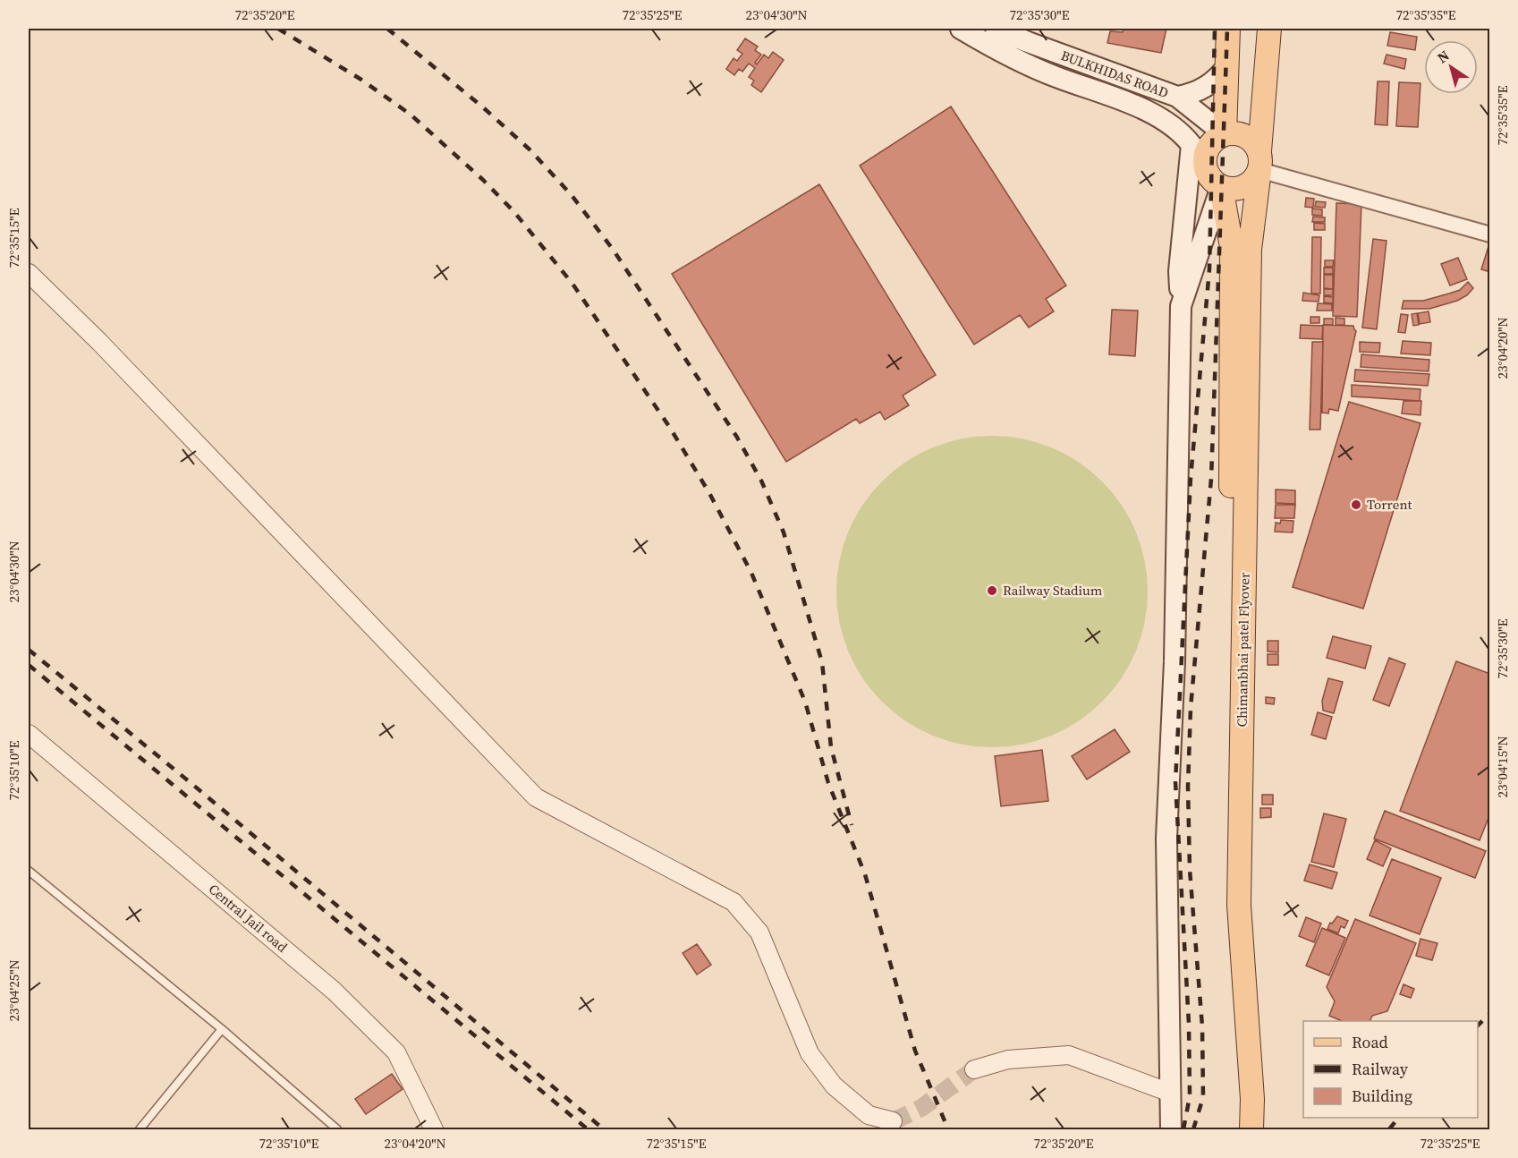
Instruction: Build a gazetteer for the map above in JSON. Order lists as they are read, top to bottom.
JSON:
{
  "streets": {
    "main road": ["BULKHIDAS ROAD", "Chimanbhai patel Flyover"],
    "street": ["Central Jail road"]
  },
  "crossings": [
    ["BULKHIDAS ROAD", "Chimanbhai patel Flyover"]
  ],
  "places": ["Torrent", "Railway Stadium"],
  "legend": ["Road", "Railway", "Building"],
  "north": "top left",
  "coordinates": [
    "72°35'20\"E",
    "72°35'25\"E",
    "23°04'30\"N",
    "72°35'30\"E",
    "72°35'35\"E",
    "72°35'15\"E",
    "23°04'20\"N",
    "23°04'15\"N",
    "72°35'10\"E",
    "23°04'25\"N"
  ]
}
